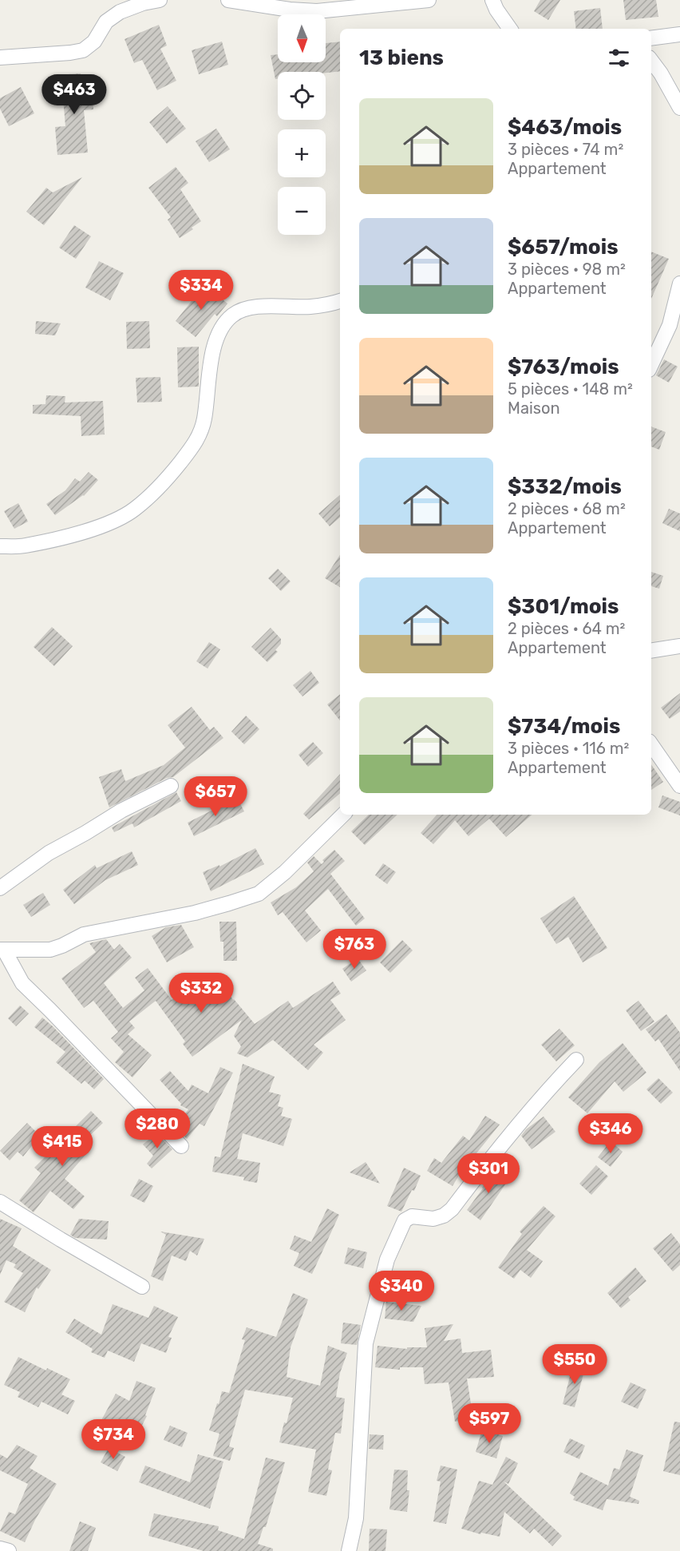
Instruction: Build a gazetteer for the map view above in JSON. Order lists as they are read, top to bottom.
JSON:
{
  "north": "bottom",
  "page": {
    "map_buttons": ["+", "−"],
    "heading": "13 biens",
    "price": [
      "$463",
      "$334",
      "$657",
      "$763",
      "$332",
      "$280",
      "$346",
      "$415",
      "$301",
      "$340",
      "$550",
      "$597",
      "$734"
    ],
    "list": [
      {
        "name": "$463/mois",
        "note": "3 pièces · 74 m² · Appartement"
      },
      {
        "name": "$657/mois",
        "note": "3 pièces · 98 m² · Appartement"
      },
      {
        "name": "$763/mois",
        "note": "5 pièces · 148 m² · Maison"
      },
      {
        "name": "$332/mois",
        "note": "2 pièces · 68 m² · Appartement"
      },
      {
        "name": "$301/mois",
        "note": "2 pièces · 64 m² · Appartement"
      },
      {
        "name": "$734/mois",
        "note": "3 pièces · 116 m² · Appartement"
      }
    ]
  }
}
